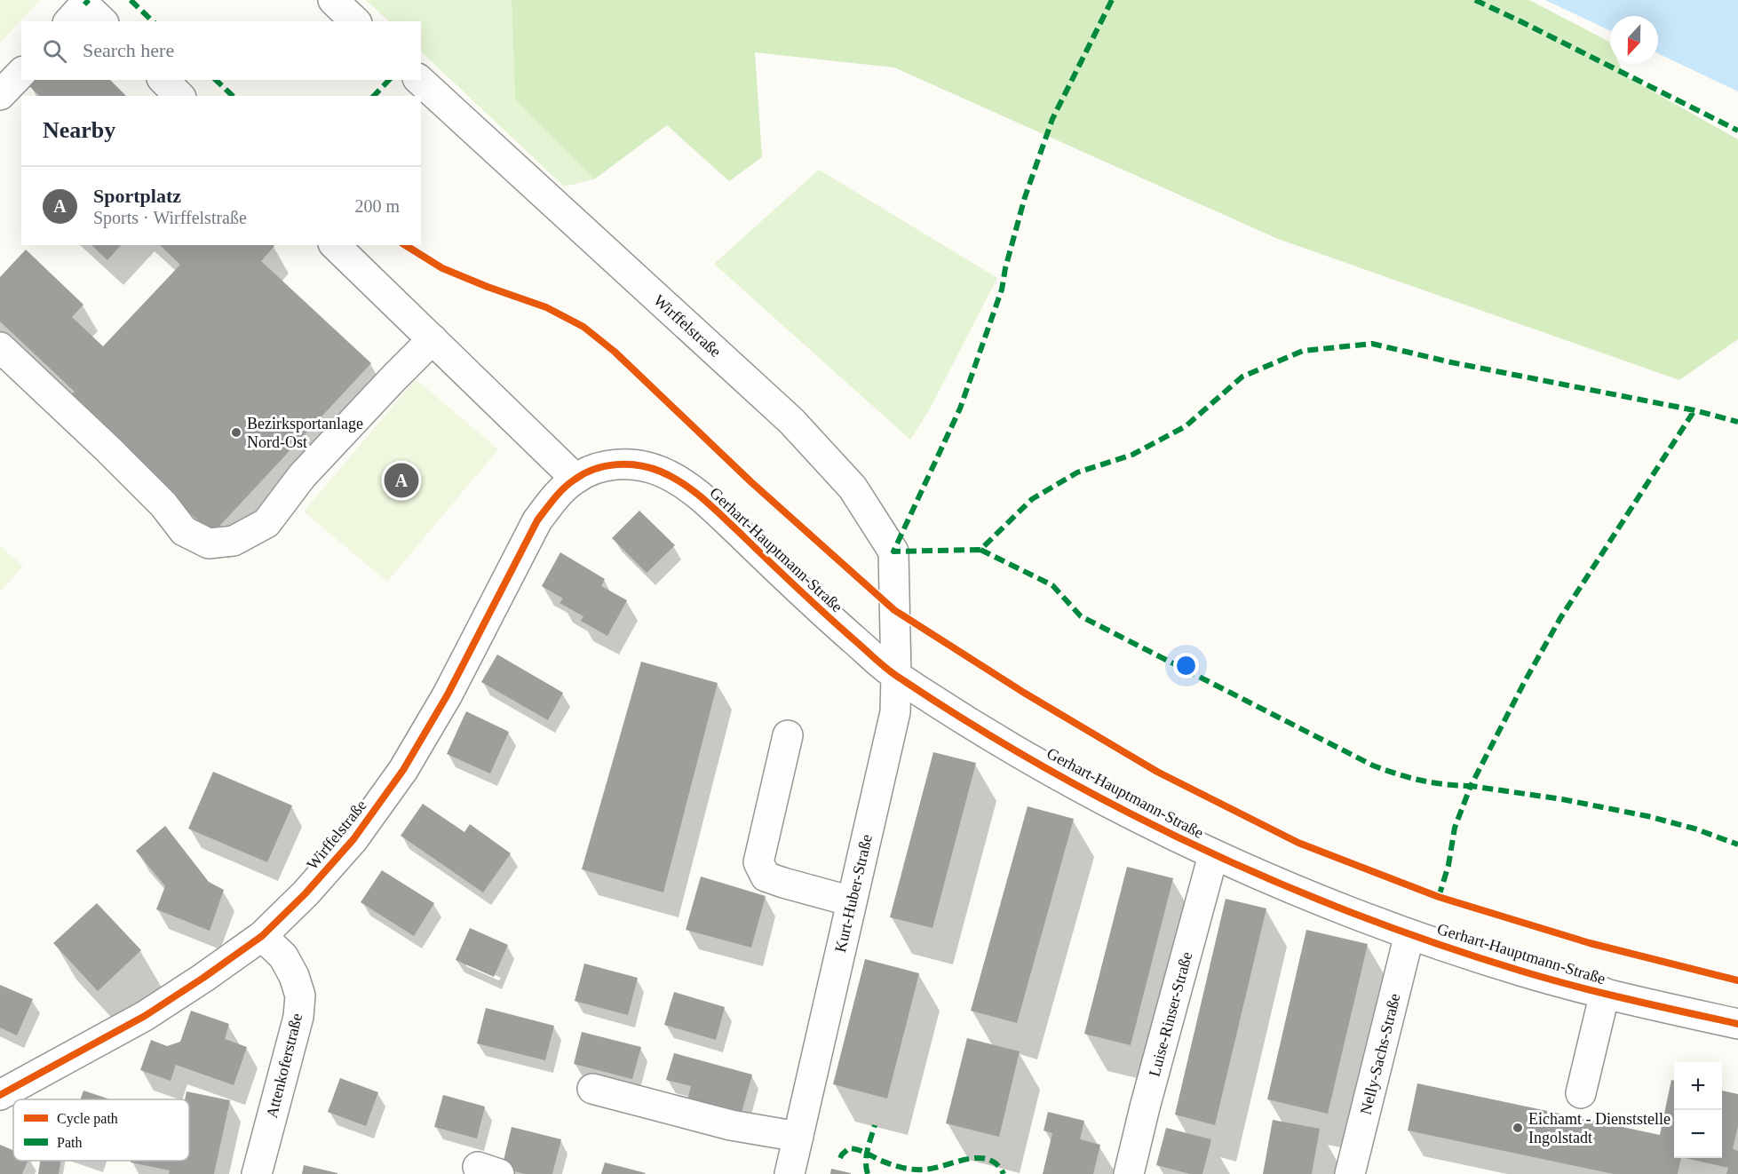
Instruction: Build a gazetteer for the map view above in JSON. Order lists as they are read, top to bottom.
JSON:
{
  "streets": {
    "street": [
      "Wirffelstraße",
      "Gerhart-Hauptmann-Straße",
      "Kurt-Huber-Straße",
      "Luise-Rinser-Straße",
      "Nelly-Sachs-Straße",
      "Attenkoferstraße"
    ]
  },
  "crossings": [
    ["Wirffelstraße", "Gerhart-Hauptmann-Straße"],
    ["Wirffelstraße", "Kurt-Huber-Straße"],
    ["Wirffelstraße", "Attenkoferstraße"],
    ["Gerhart-Hauptmann-Straße", "Kurt-Huber-Straße"],
    ["Gerhart-Hauptmann-Straße", "Luise-Rinser-Straße"],
    ["Gerhart-Hauptmann-Straße", "Nelly-Sachs-Straße"]
  ],
  "places": ["Bezirksportanlage Nord-Ost", "Eichamt - Dienststelle Ingolstadt"],
  "legend": ["Cycle path", "Path"],
  "north": "bottom",
  "page": {
    "search": "Search here",
    "heading": "Nearby",
    "list": [
      {
        "mark": "A",
        "name": "Sportplatz",
        "note": "Sports · Wirffelstraße",
        "value": "200 m"
      }
    ],
    "pins": "A",
    "map_buttons": ["+", "−"]
  }
}
